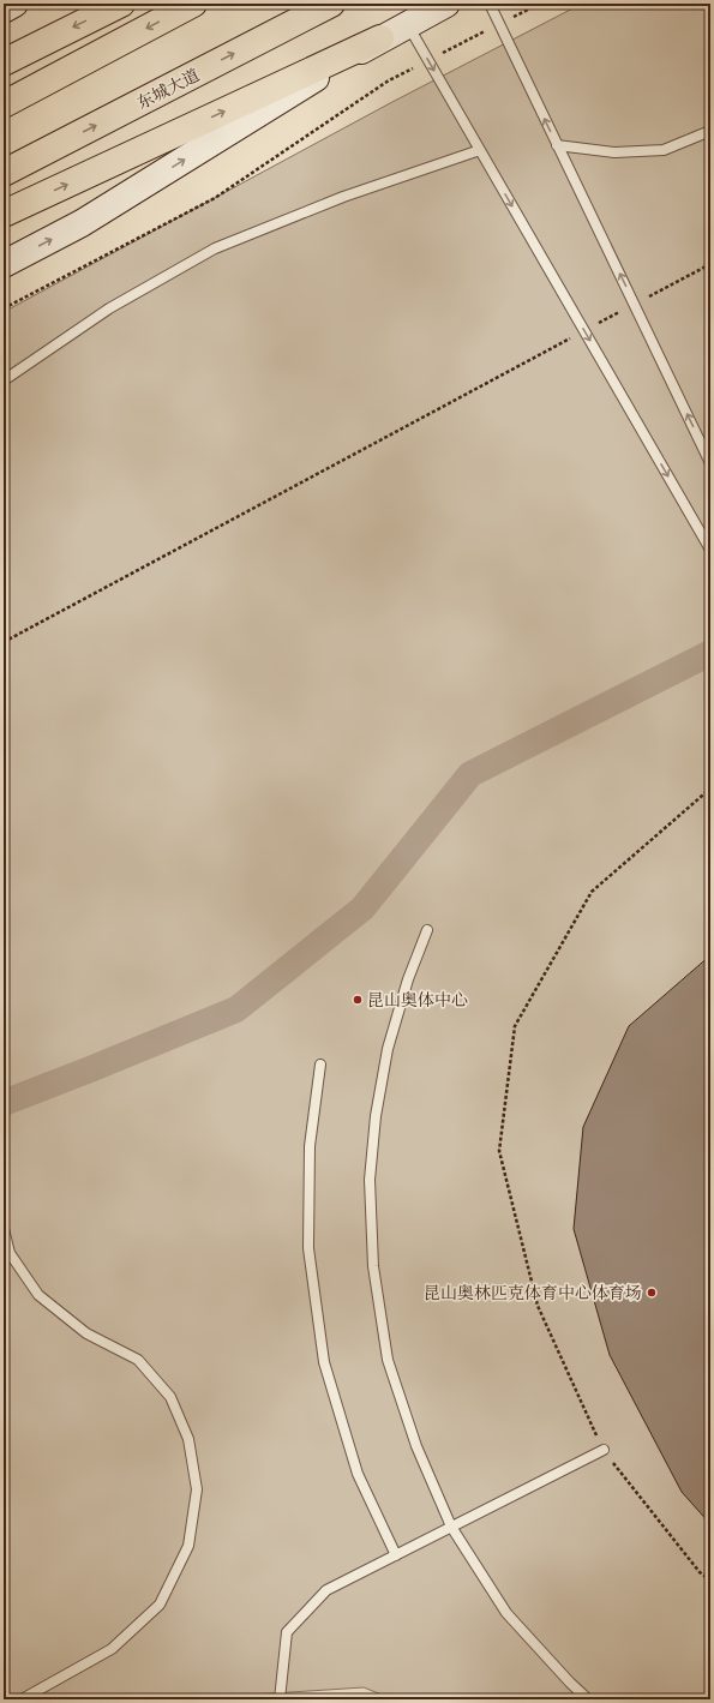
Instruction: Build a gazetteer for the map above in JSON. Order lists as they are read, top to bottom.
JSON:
{
  "streets": {
    "highway": ["东城大道"]
  },
  "places": ["昆山奥体中心", "昆山奥林匹克体育中心体育场"]
}
